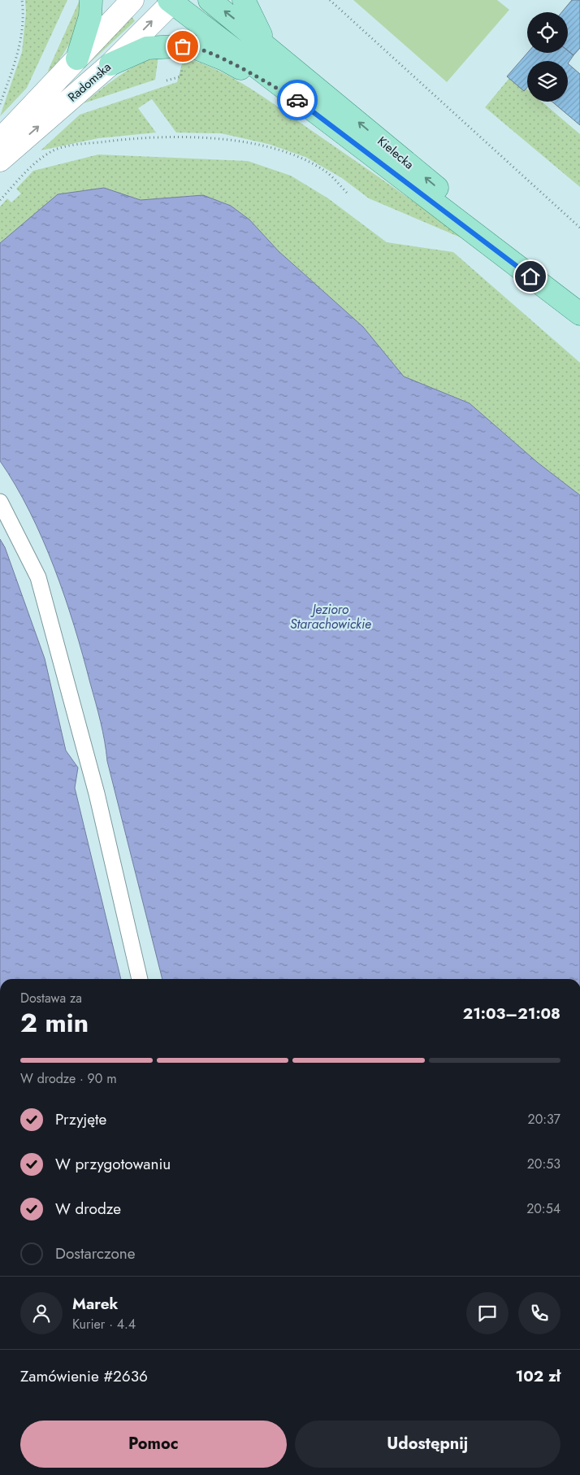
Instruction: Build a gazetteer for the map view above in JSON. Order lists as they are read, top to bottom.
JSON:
{
  "streets": {
    "main road": ["Kielecka"],
    "street": ["Radomska"]
  },
  "crossings": [
    ["Radomska", "Kielecka"]
  ],
  "water": ["Jezioro Starachowickie"],
  "page": {
    "heading": ["2 min", "Dostawa za", "21:03–21:08"],
    "panel": [
      "Marek",
      "Kurier · 4.4",
      "Zamówienie #2636",
      "102 zł"
    ],
    "bar": "W drodze · 90 m",
    "list": [
      ["Przyjęte", "20:37"],
      ["W przygotowaniu", "20:53"],
      ["W drodze", "20:54"],
      "Dostarczone"
    ],
    "buttons": ["Pomoc", "Udostępnij"]
  }
}
